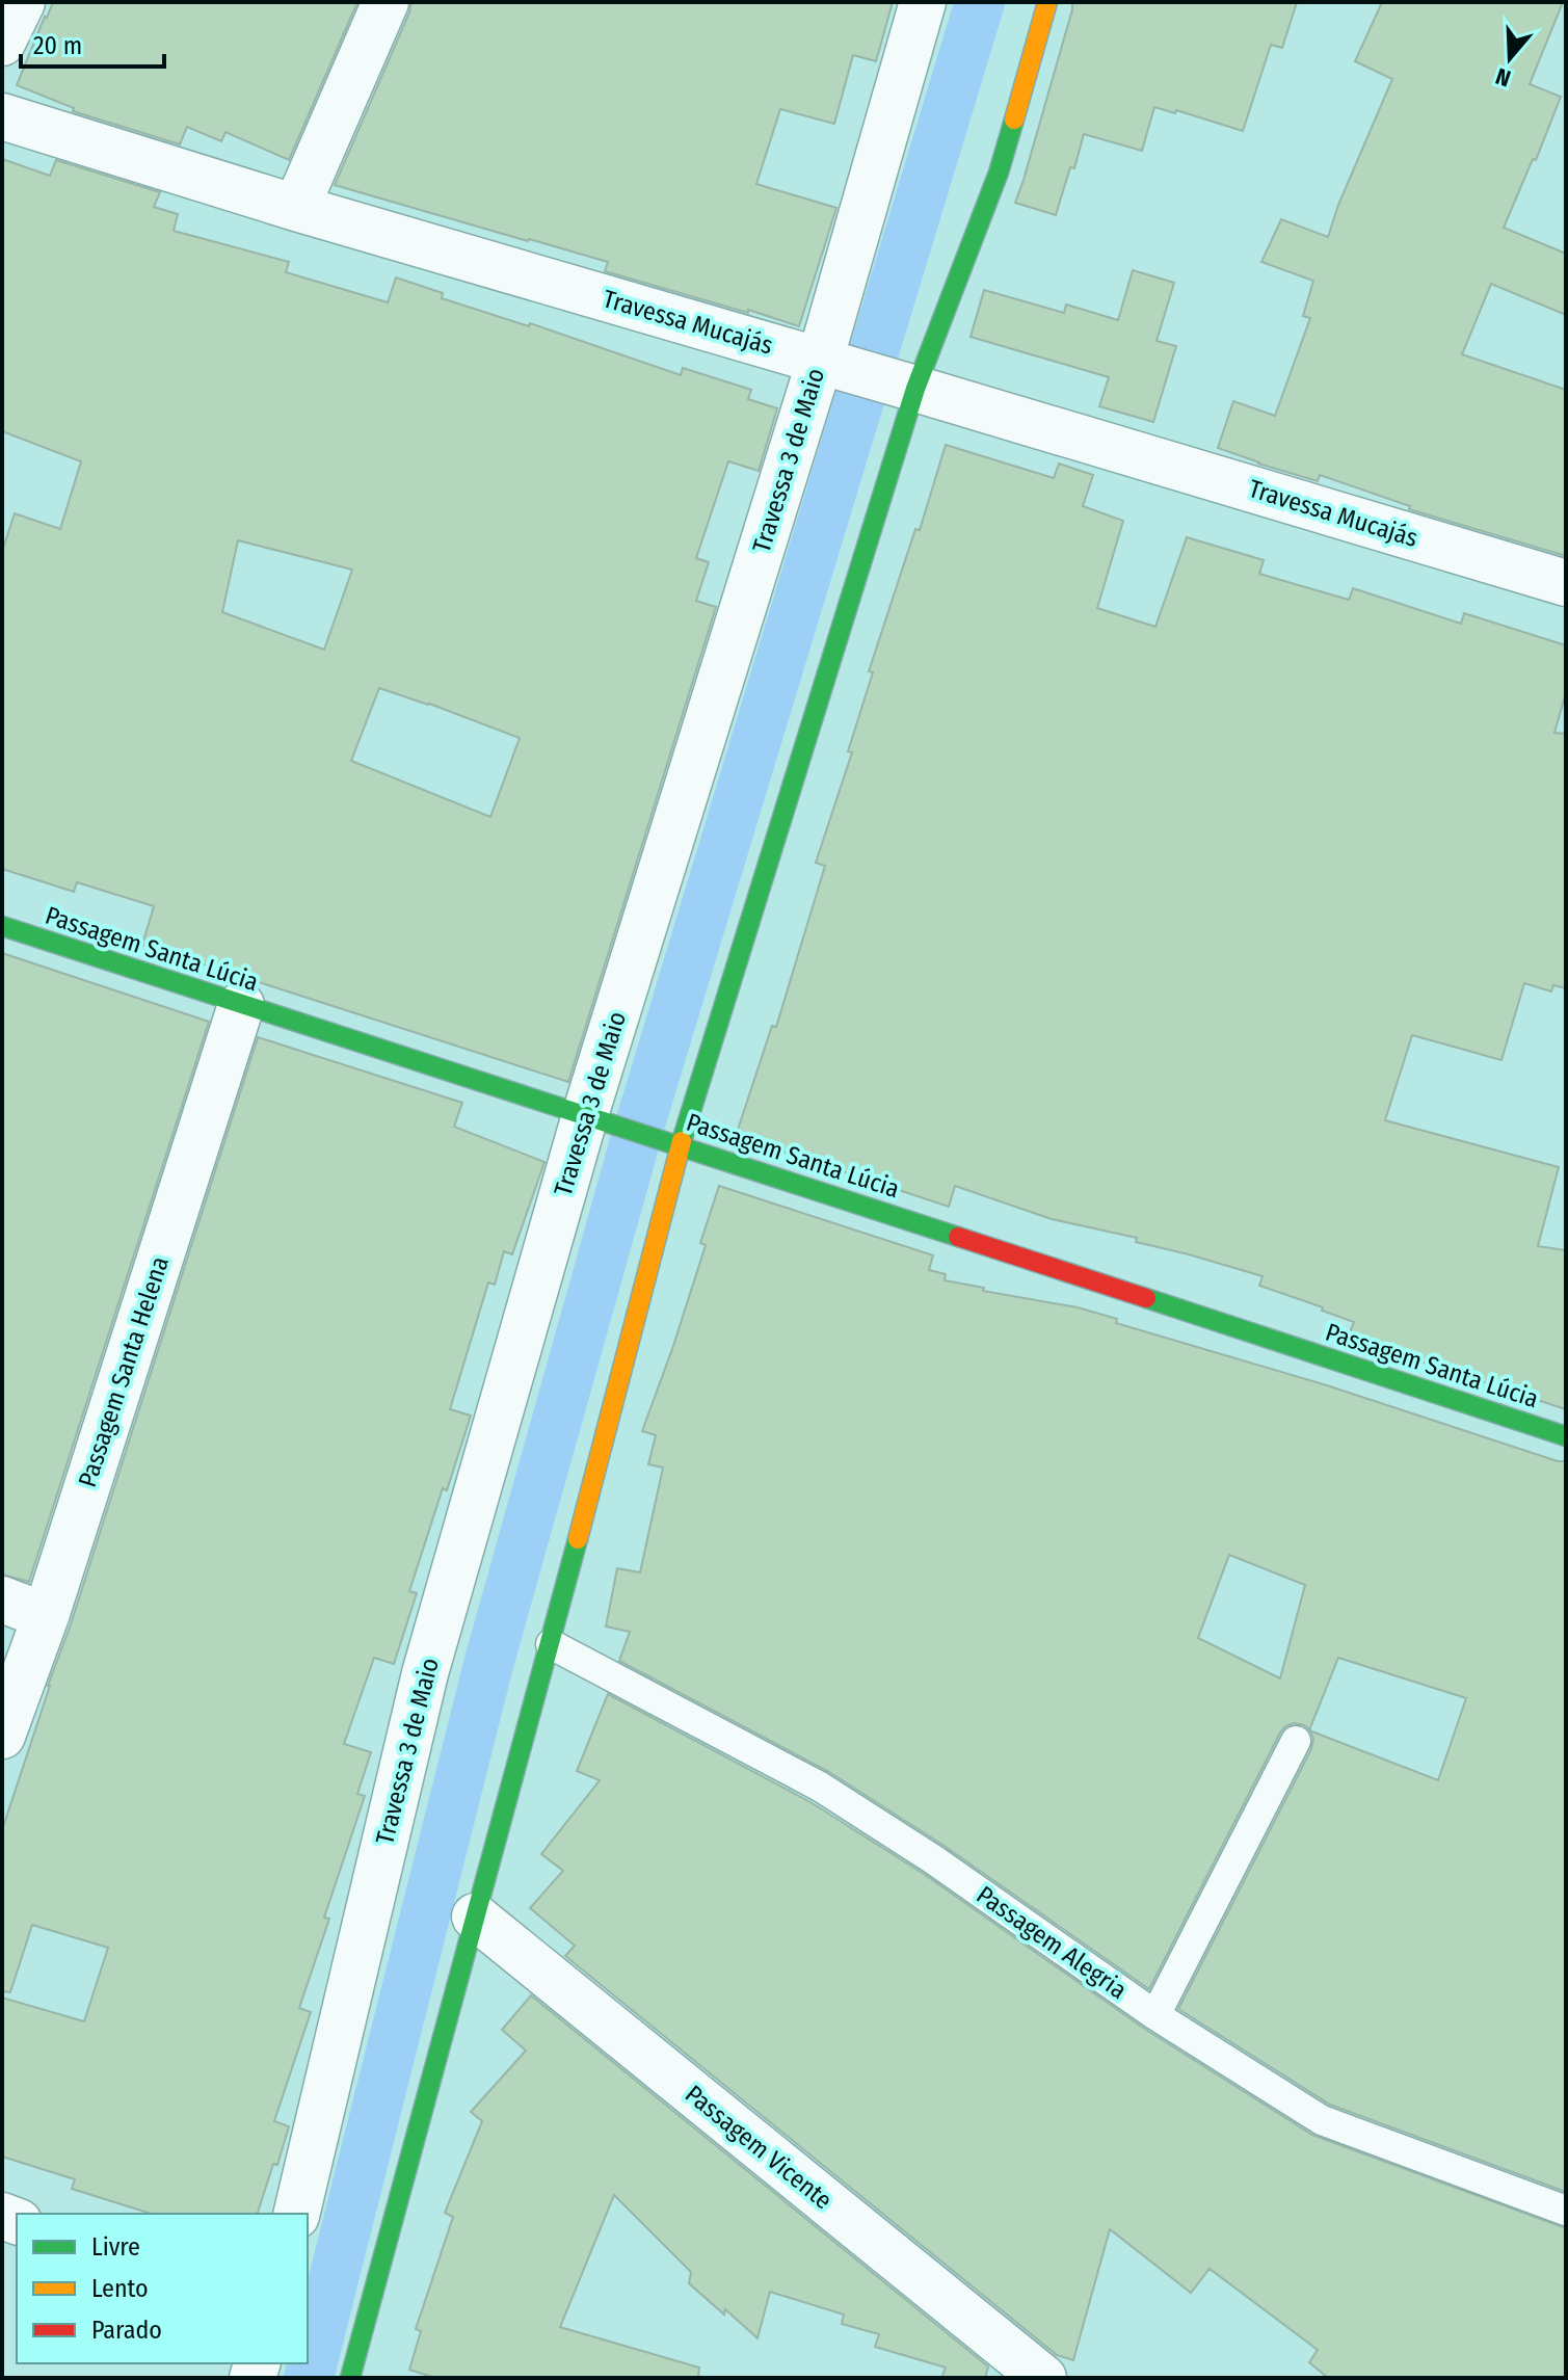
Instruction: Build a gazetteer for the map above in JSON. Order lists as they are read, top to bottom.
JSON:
{
  "streets": {
    "street": [
      "Travessa Mucajás",
      "Travessa 3 de Maio",
      "Passagem Santa Lúcia",
      "Passagem Santa Helena",
      "Passagem Vicente"
    ],
    "lane": ["Passagem Alegria"]
  },
  "crossings": [
    ["Travessa Mucajás", "Travessa 3 de Maio"],
    ["Travessa 3 de Maio", "Passagem Santa Lúcia"],
    ["Passagem Santa Lúcia", "Passagem Santa Helena"]
  ],
  "legend": ["Livre", "Lento", "Parado"],
  "scale_bar": "20 m",
  "north": "bottom"
}
